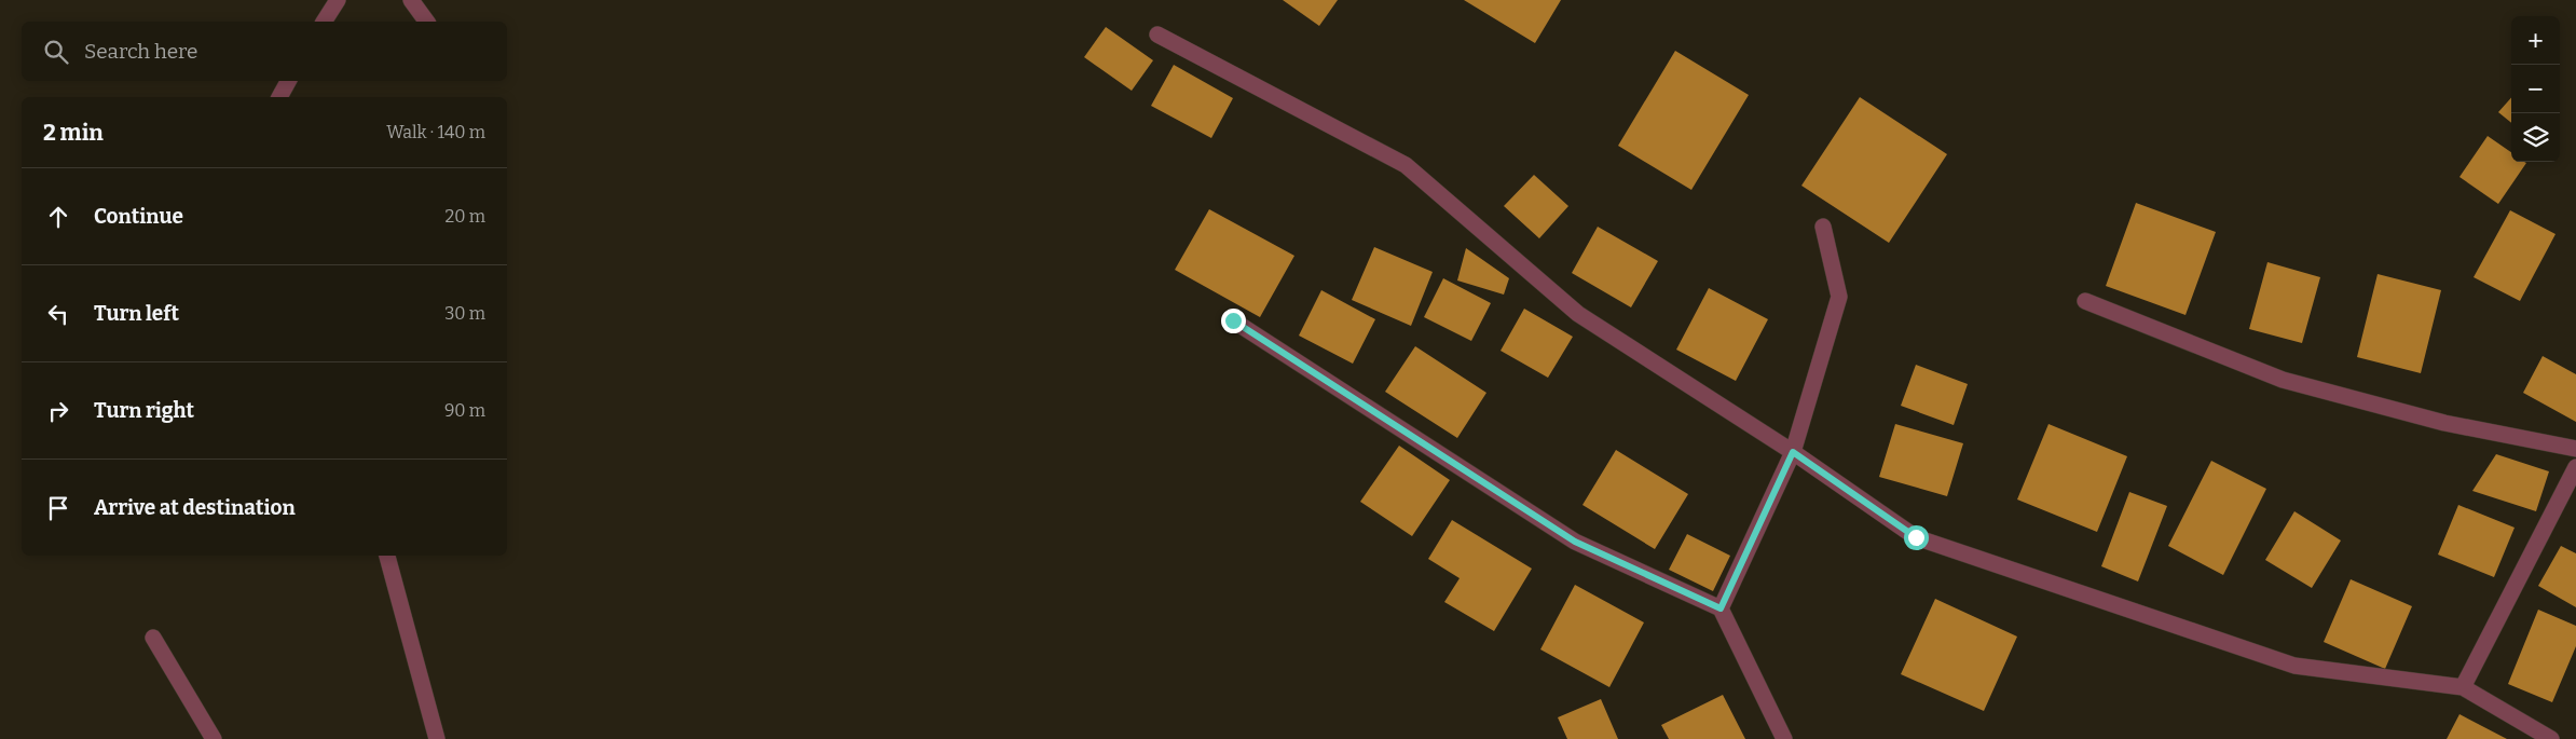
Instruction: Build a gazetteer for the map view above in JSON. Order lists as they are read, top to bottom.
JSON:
{
  "page": {
    "map_buttons": ["+", "−"],
    "search": "Search here",
    "heading": ["2 min", "Walk · 140 m"],
    "list": [
      ["Continue", "20 m"],
      ["Turn left", "30 m"],
      ["Turn right", "90 m"],
      "Arrive at destination"
    ]
  }
}
